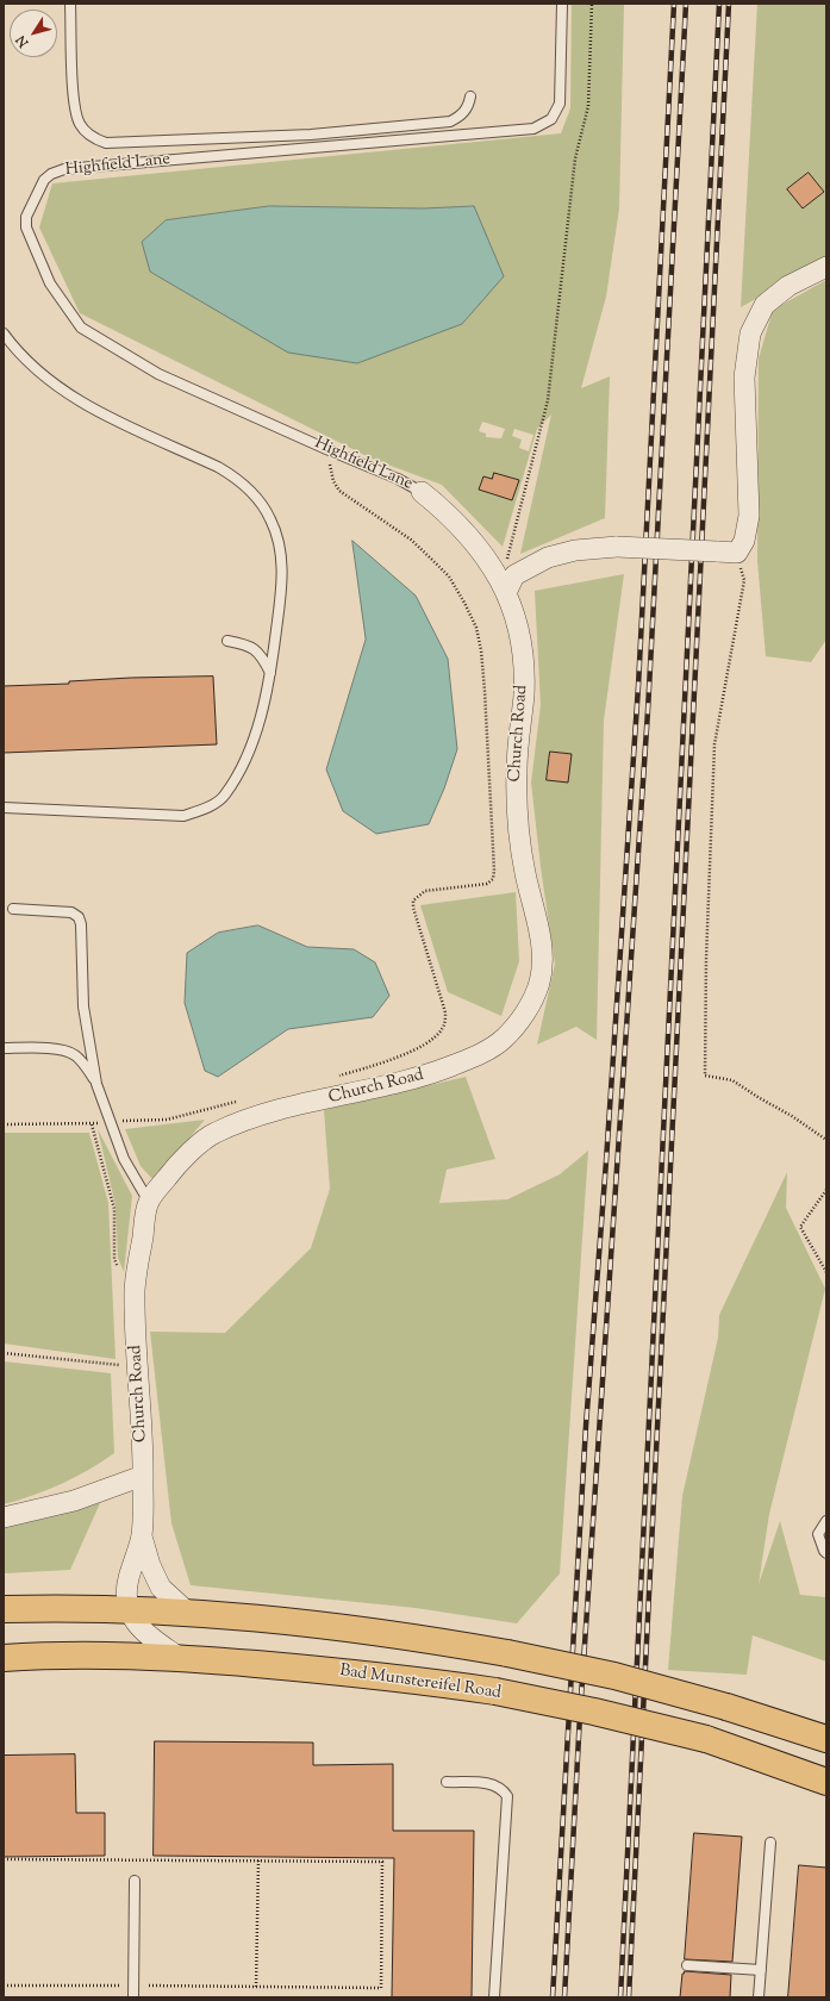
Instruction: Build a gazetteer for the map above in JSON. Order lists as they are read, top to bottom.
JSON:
{
  "streets": {
    "highway": ["Bad Munstereifel Road"],
    "street": ["Highfield Lane", "Church Road"]
  },
  "crossings": [
    ["Highfield Lane", "Church Road"]
  ],
  "north": "bottom left"
}
